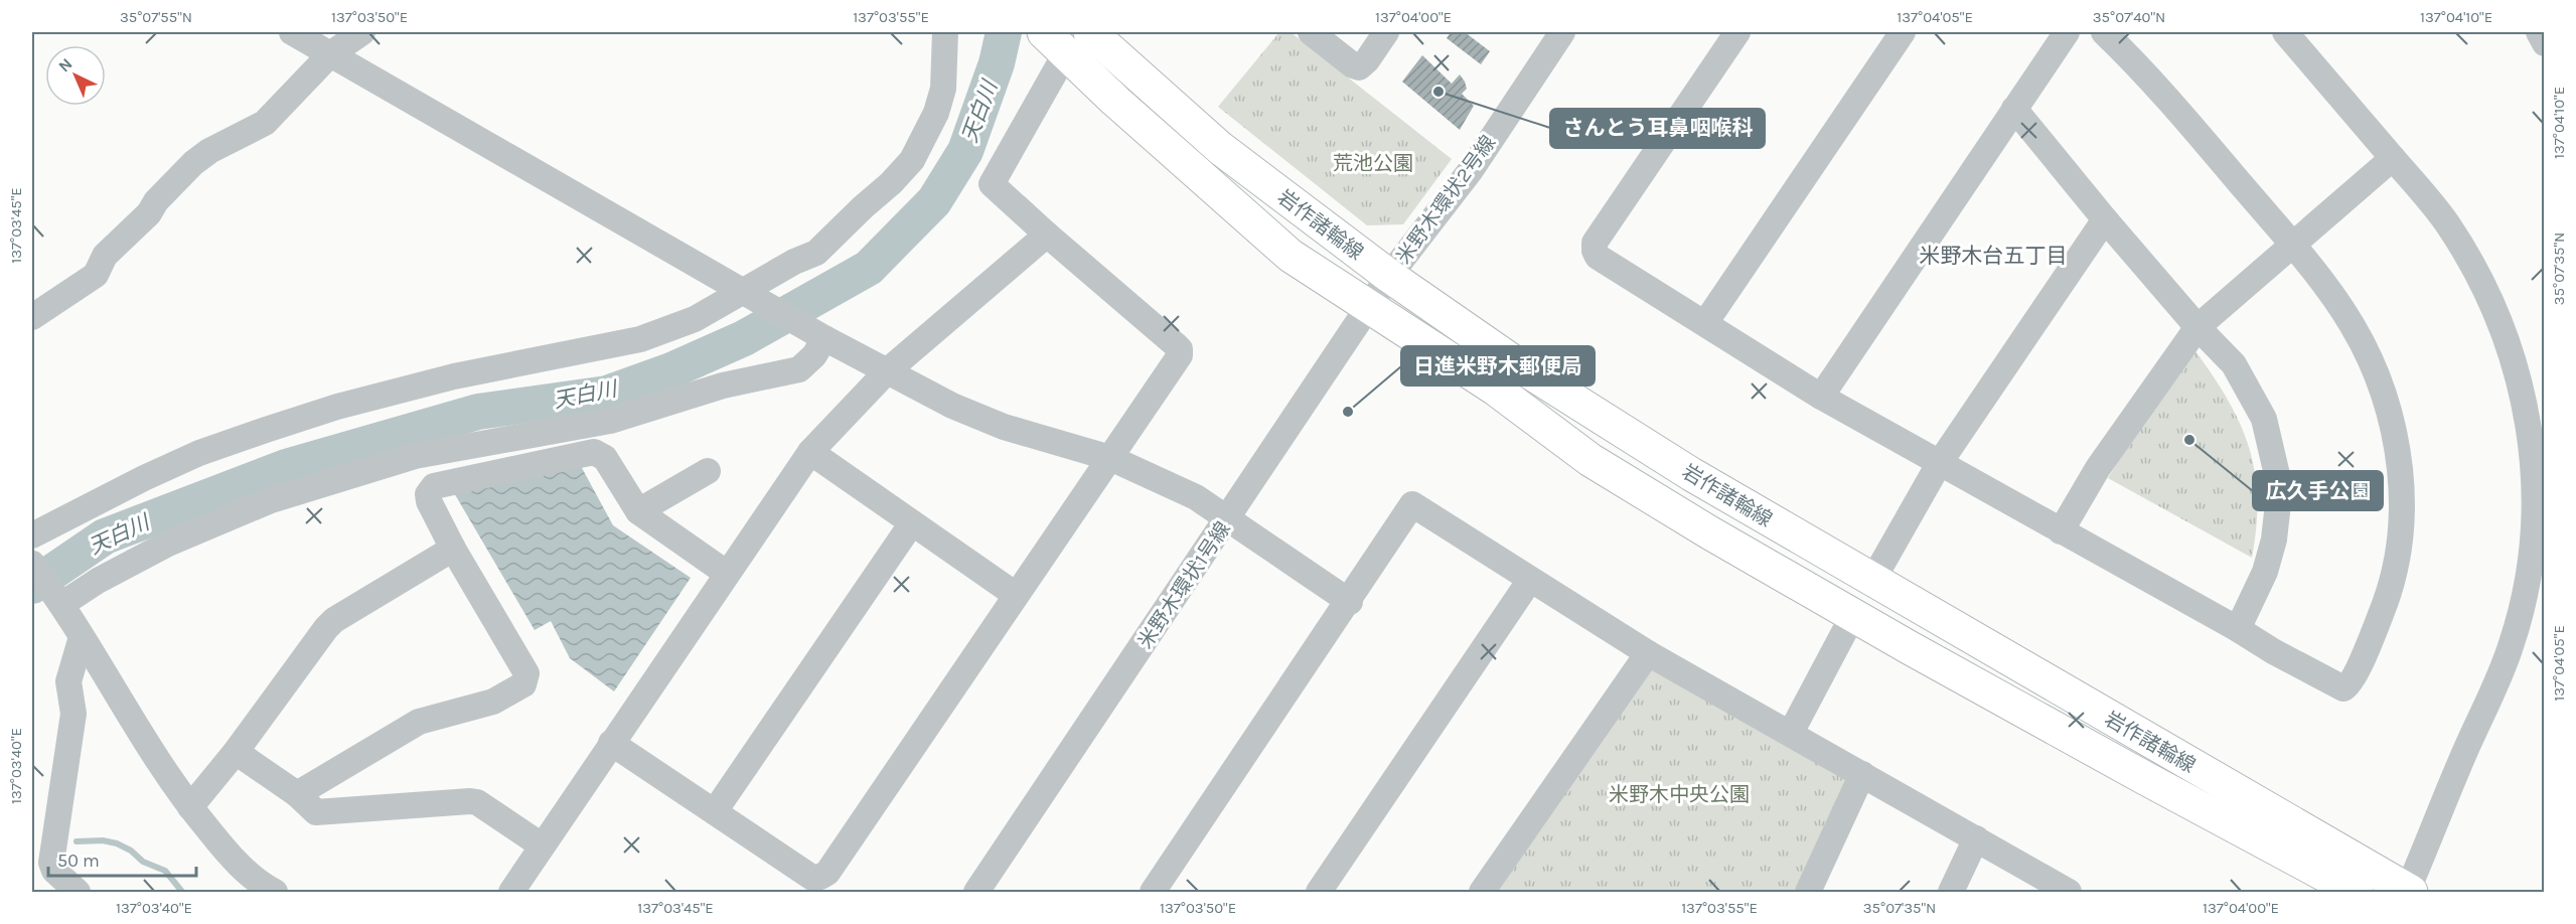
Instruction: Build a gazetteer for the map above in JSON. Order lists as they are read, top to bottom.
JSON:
{
  "streets": {
    "main road": ["岩作諸輪線"],
    "street": ["米野木環状2号線", "米野木環状1号線"]
  },
  "crossings": [
    ["米野木環状2号線", "岩作諸輪線"],
    ["米野木環状2号線", "米野木環状1号線"],
    ["岩作諸輪線", "米野木環状1号線"]
  ],
  "districts": ["米野木台五丁目"],
  "water": ["天白川"],
  "parks": ["荒池公園", "米野木中央公園"],
  "places": ["さんとう耳鼻咽喉科", "日進米野木郵便局", "広久手公園"],
  "scale_bar": "50 m",
  "north": "top left",
  "coordinates": [
    "35°07'55\"N",
    "137°03'50\"E",
    "137°03'55\"E",
    "137°04'00\"E",
    "137°04'05\"E",
    "35°07'40\"N",
    "137°04'10\"E",
    "137°03'45\"E",
    "35°07'35\"N",
    "137°03'40\"E"
  ]
}
